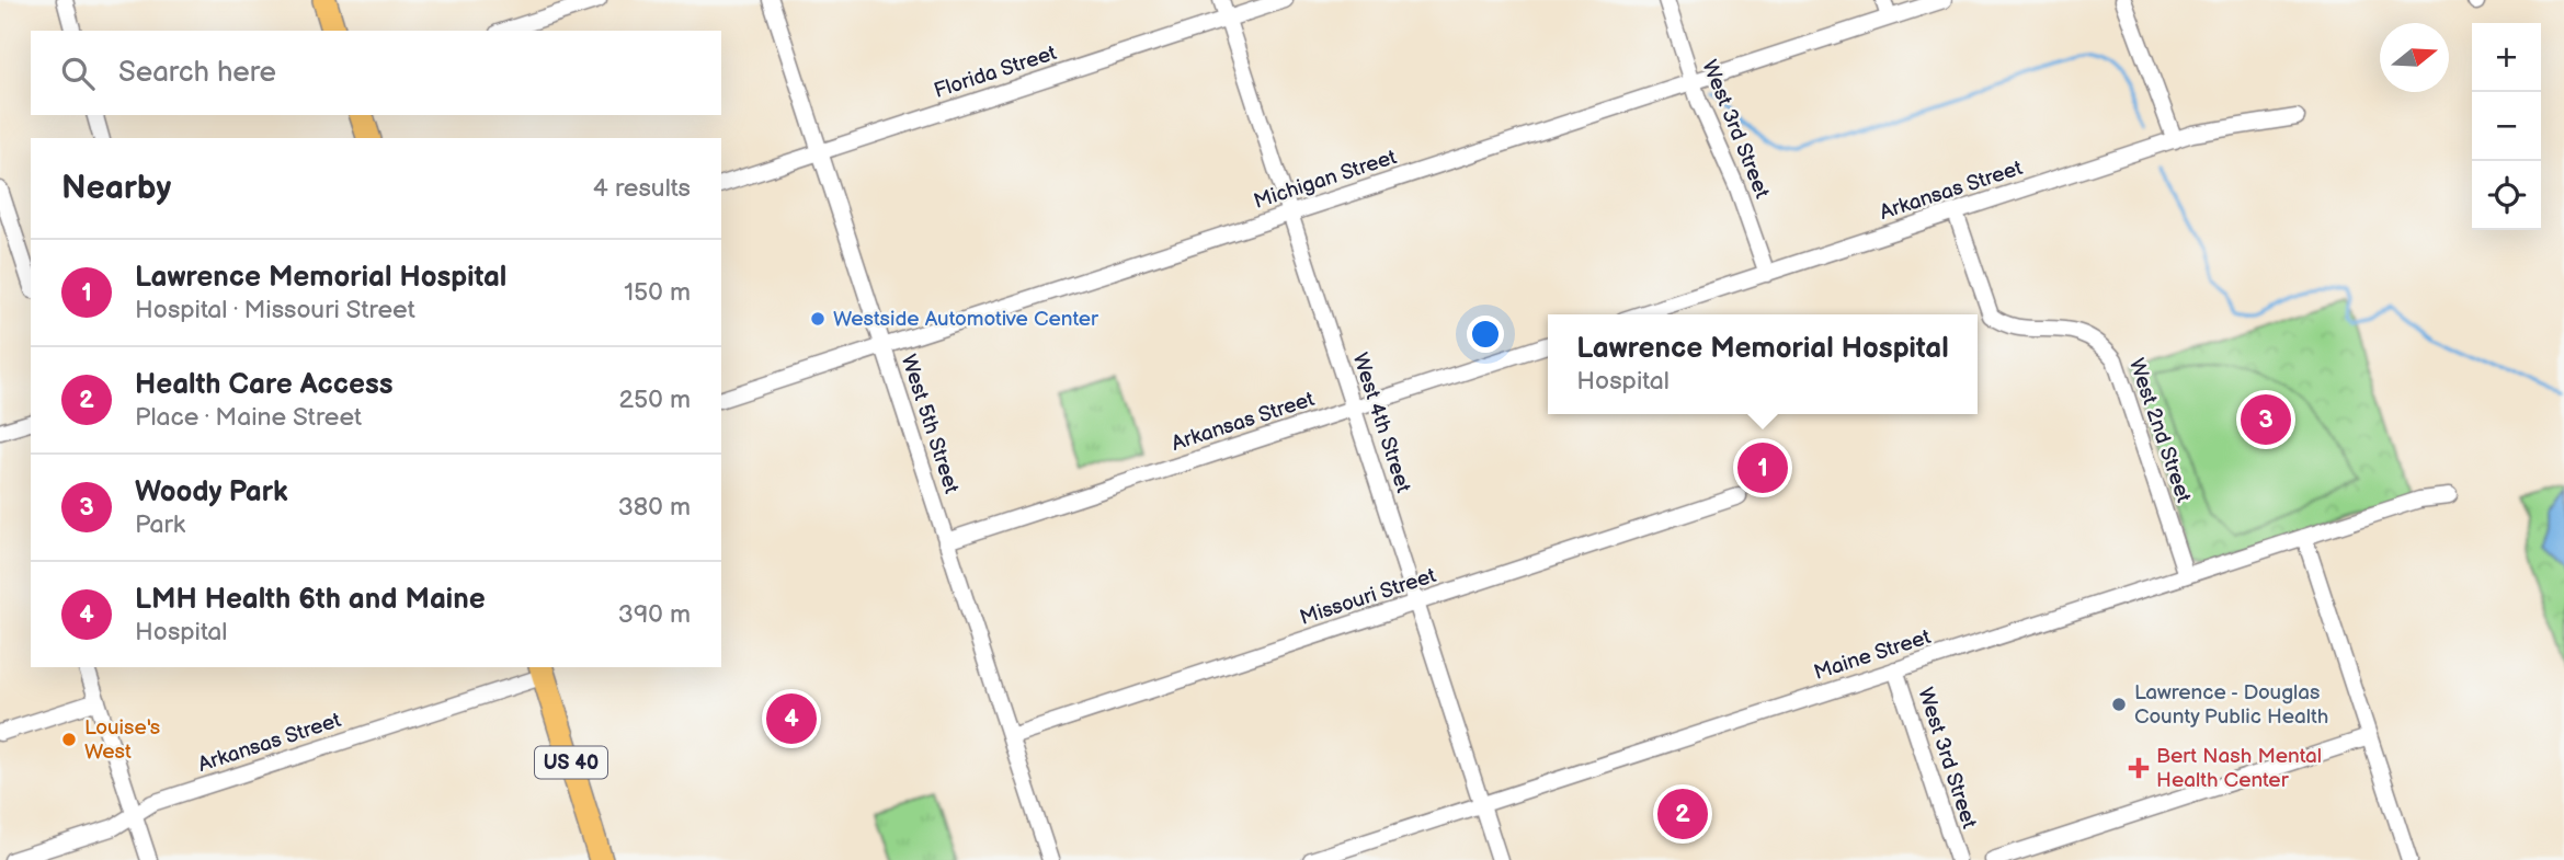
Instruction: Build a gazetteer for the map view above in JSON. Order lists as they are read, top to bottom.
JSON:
{
  "streets": {
    "highway": ["US 40"],
    "street": [
      "Florida Street",
      "West 3rd Street",
      "Michigan Street",
      "Arkansas Street",
      "West 4th Street",
      "West 5th Street",
      "West 2nd Street",
      "Missouri Street",
      "Maine Street"
    ]
  },
  "crossings": [
    ["Florida Street", "West 4th Street"],
    ["Florida Street", "West 5th Street"],
    ["West 3rd Street", "Michigan Street"],
    ["West 3rd Street", "Arkansas Street"],
    ["West 3rd Street", "Maine Street"],
    ["Michigan Street", "West 4th Street"],
    ["Michigan Street", "West 5th Street"],
    ["Arkansas Street", "West 4th Street"],
    ["Arkansas Street", "West 5th Street"],
    ["Arkansas Street", "West 2nd Street"],
    ["Arkansas Street", "US 40"],
    ["West 4th Street", "Missouri Street"],
    ["West 4th Street", "Maine Street"],
    ["West 5th Street", "Missouri Street"],
    ["West 2nd Street", "Maine Street"]
  ],
  "places": {
    "other": ["Westside Automotive Center", "Lawrence - Douglas County Public Health", "Louise's West"],
    "health": ["Bert Nash Mental Health Center"]
  },
  "north": "right",
  "page": {
    "map_buttons": ["+", "−"],
    "search": "Search here",
    "heading": ["Nearby", "4 results"],
    "list": [
      {
        "mark": "1",
        "name": "Lawrence Memorial Hospital",
        "note": "Hospital · Missouri Street",
        "value": "150 m"
      },
      {
        "mark": "2",
        "name": "Health Care Access",
        "note": "Place · Maine Street",
        "value": "250 m"
      },
      {
        "mark": "3",
        "name": "Woody Park",
        "note": "Park",
        "value": "380 m"
      },
      {
        "mark": "4",
        "name": "LMH Health 6th and Maine",
        "note": "Hospital",
        "value": "390 m"
      }
    ],
    "popup": ["Lawrence Memorial Hospital", "Hospital"],
    "pins": [
      "3",
      "1",
      "4",
      "2"
    ]
  }
}
